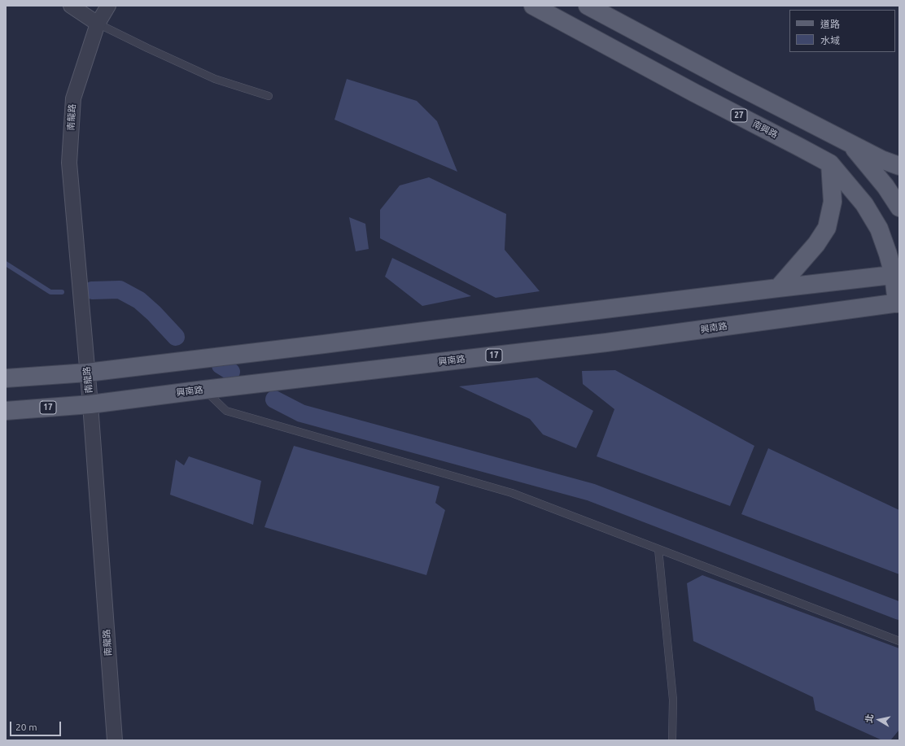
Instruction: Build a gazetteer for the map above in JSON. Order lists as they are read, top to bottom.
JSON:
{
  "streets": {
    "main road": [
      "27",
      "南興路",
      "興南路",
      "17"
    ],
    "street": ["南龍路"]
  },
  "crossings": [
    ["南龍路", "興南路"],
    ["南興路", "興南路"]
  ],
  "legend": ["道路", "水域"],
  "scale_bar": "20 m",
  "north": "left"
}
